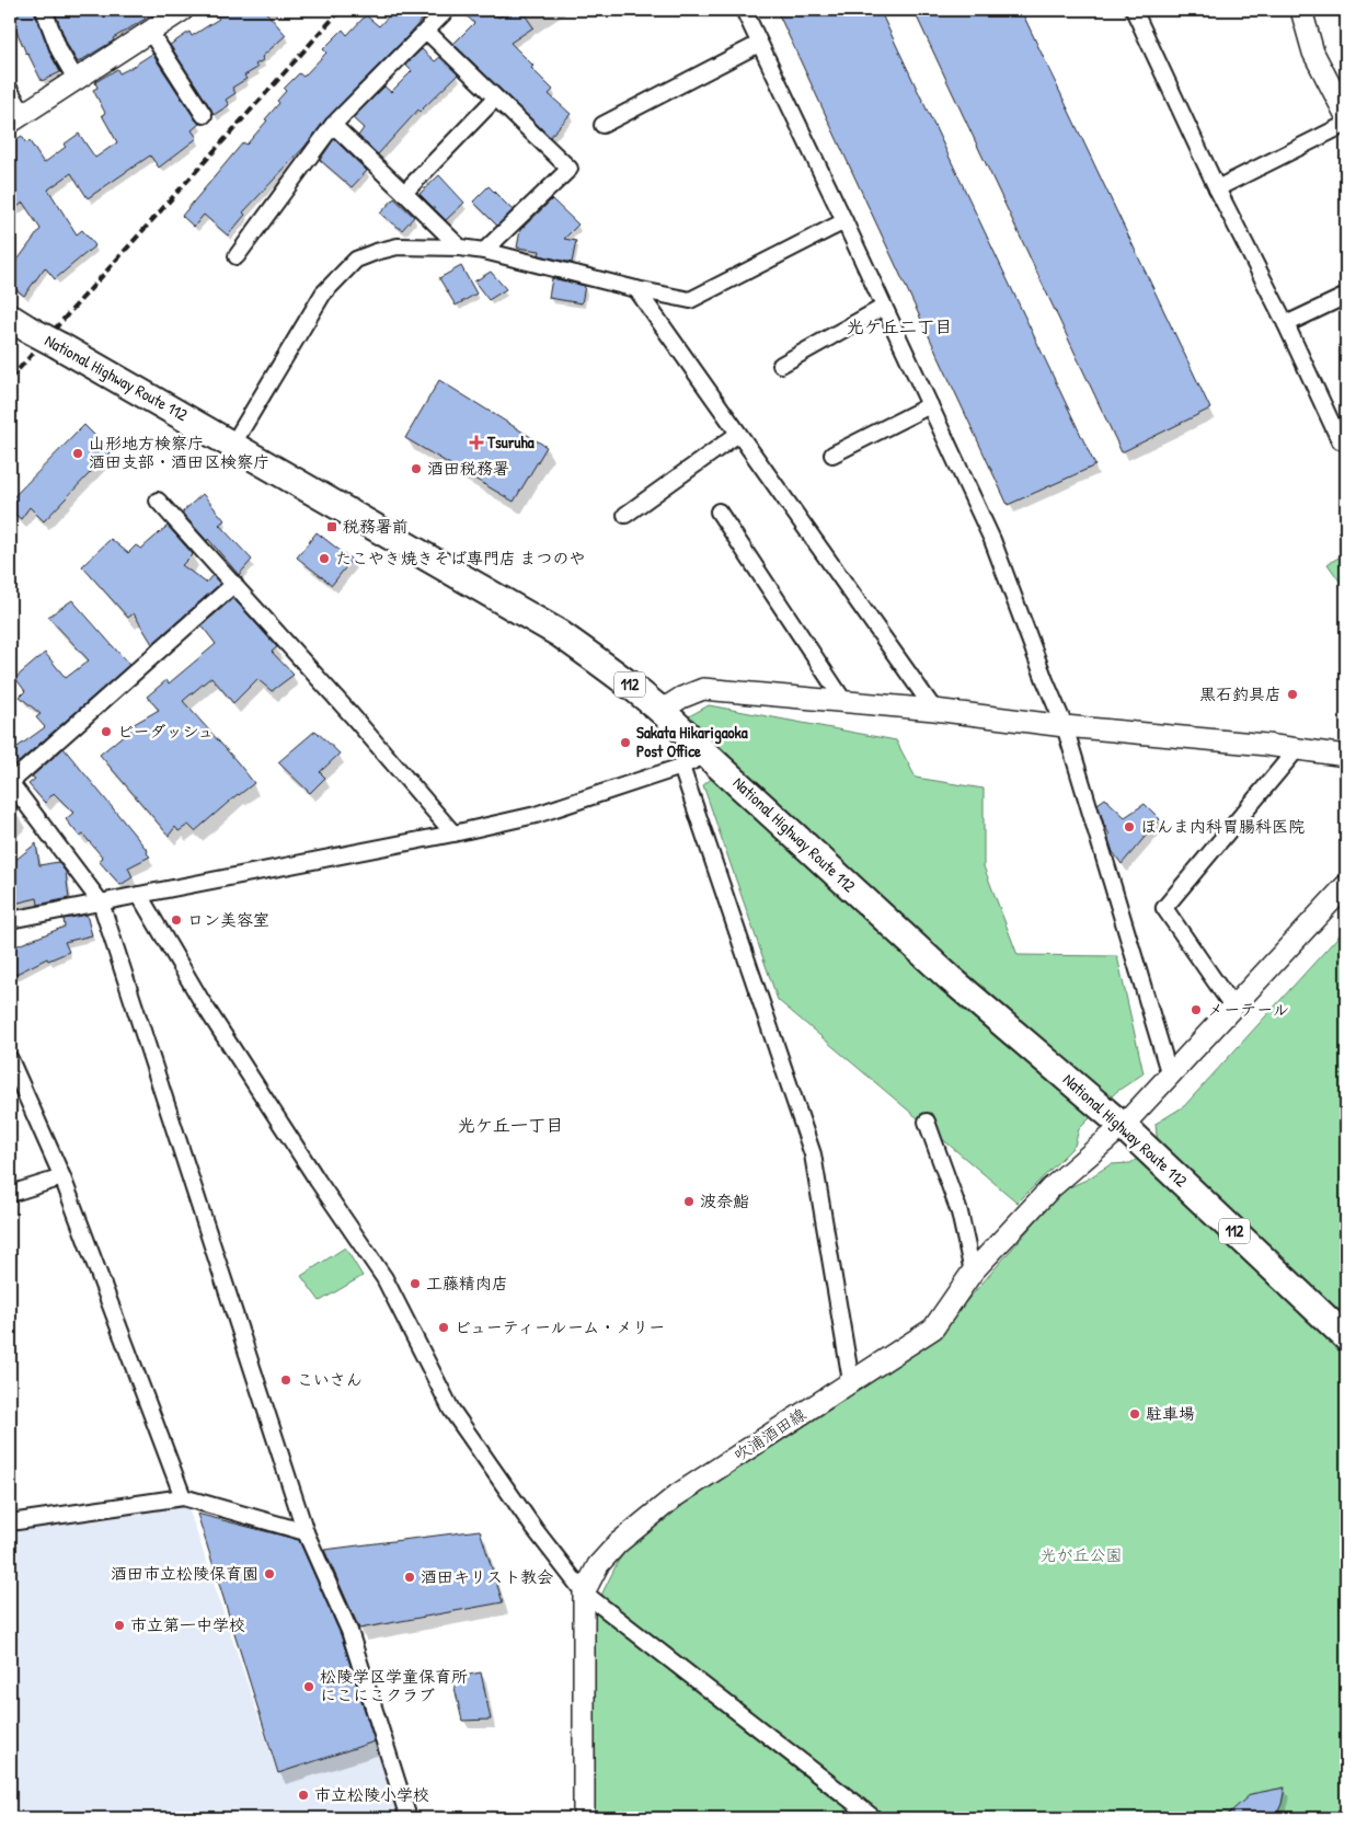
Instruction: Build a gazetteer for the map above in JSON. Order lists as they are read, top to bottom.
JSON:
{
  "streets": {
    "highway": ["National Highway Route 112", "112"],
    "street": ["吹浦酒田線"]
  },
  "crossings": [
    ["National Highway Route 112", "吹浦酒田線"]
  ],
  "districts": ["光ケ丘二丁目", "光ケ丘一丁目"],
  "parks": ["光が丘公園"],
  "places": {
    "health": ["Tsuruha"],
    "other": [
      "山形地方検察庁 酒田支部・酒田区検察庁",
      "酒田税務署",
      "たこやき焼きそば専門店 まつのや",
      "黒石釣具店",
      "ビーダッシュ",
      "Sakata Hikarigaoka Post Office",
      "ほんま内科胃腸科医院",
      "ロン美容室",
      "メーテール",
      "波奈鮨",
      "工藤精肉店",
      "ビューティールーム・メリー",
      "こいさん",
      "駐車場",
      "酒田市立松陵保育園",
      "酒田キリスト教会",
      "市立第一中学校",
      "松陵学区学童保育所 にこにこクラブ",
      "市立松陵小学校"
    ],
    "transit": ["税務署前"]
  }
}
